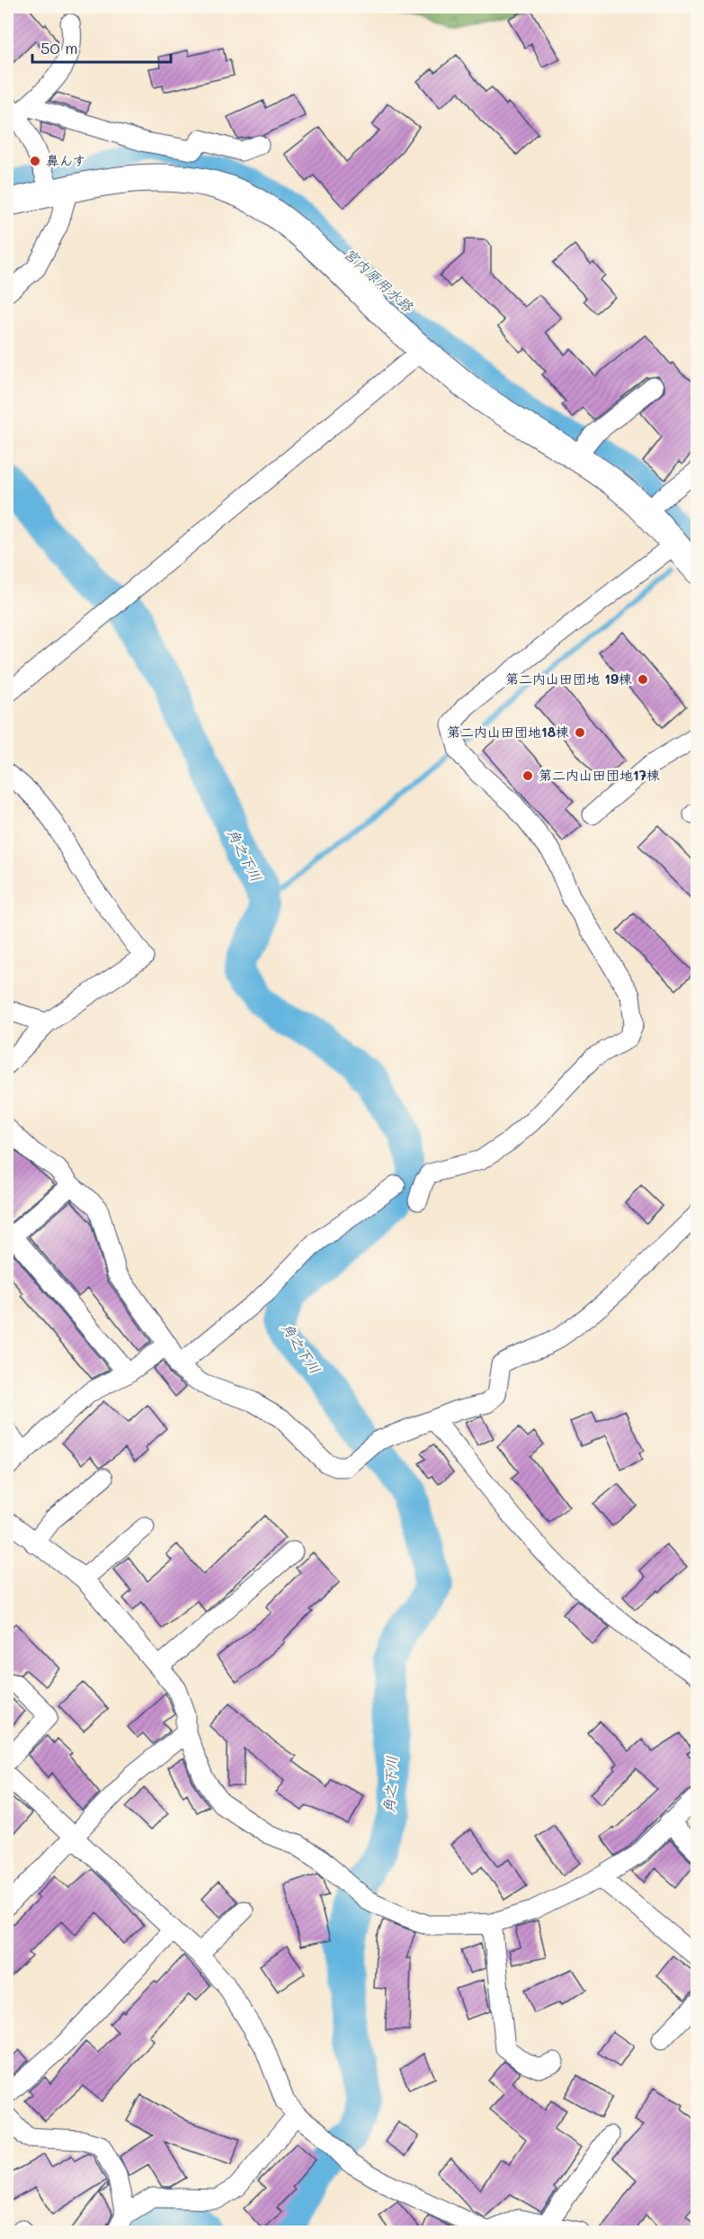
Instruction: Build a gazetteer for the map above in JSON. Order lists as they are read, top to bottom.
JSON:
{
  "water": ["宮内原用水路", "角之下川"],
  "places": [
    "鼻んす",
    "第二内山田団地 19棟",
    "第二内山田団地18棟",
    "第二内山田団地17棟"
  ],
  "scale_bar": "50 m"
}
